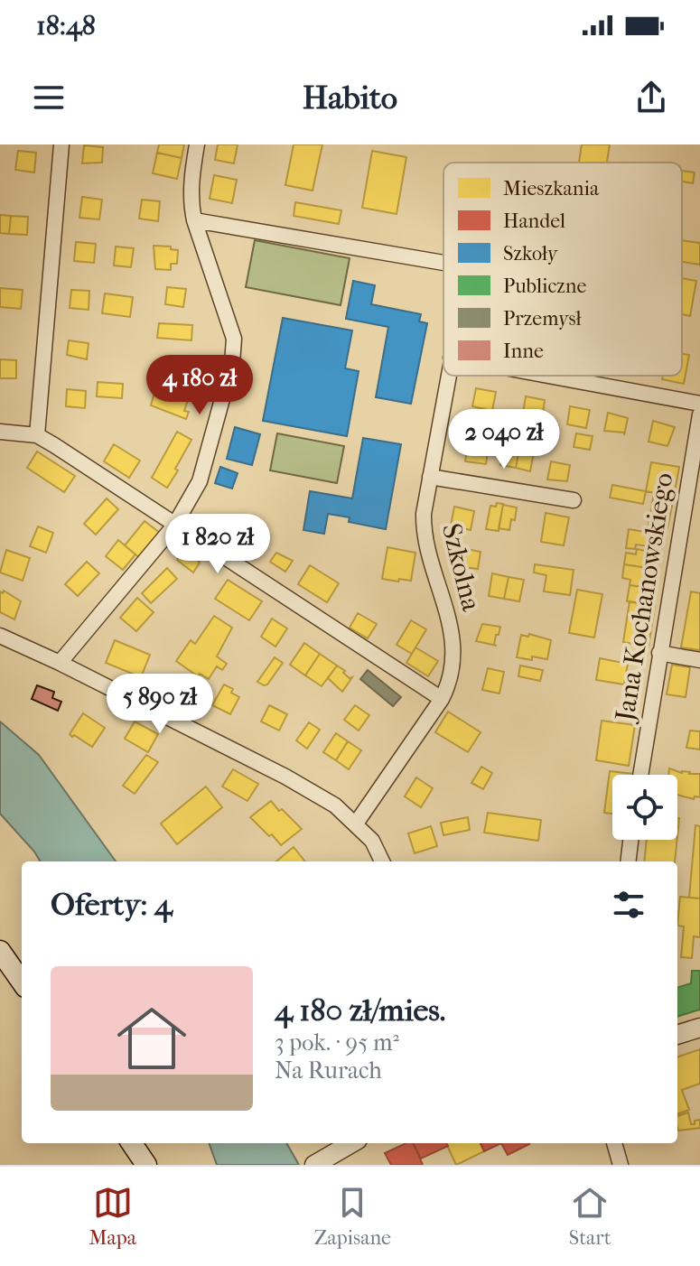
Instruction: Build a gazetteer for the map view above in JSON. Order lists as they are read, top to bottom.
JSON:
{
  "streets": {
    "street": ["Szkolna", "Jana Kochanowskiego"]
  },
  "legend": [
    "Mieszkania",
    "Handel",
    "Szkoły",
    "Publiczne",
    "Przemysł",
    "Inne"
  ],
  "page": {
    "status": "18:48",
    "header": "Habito",
    "price": [
      "4 180 zł",
      "2 040 zł",
      "1 820 zł",
      "5 890 zł"
    ],
    "heading": "Oferty: 4",
    "list": [
      {
        "name": "4 180 zł/mies.",
        "note": "3 pok. · 95 m² · Na Rurach"
      }
    ],
    "tabs": ["Mapa", "Zapisane", "Start"]
  }
}
